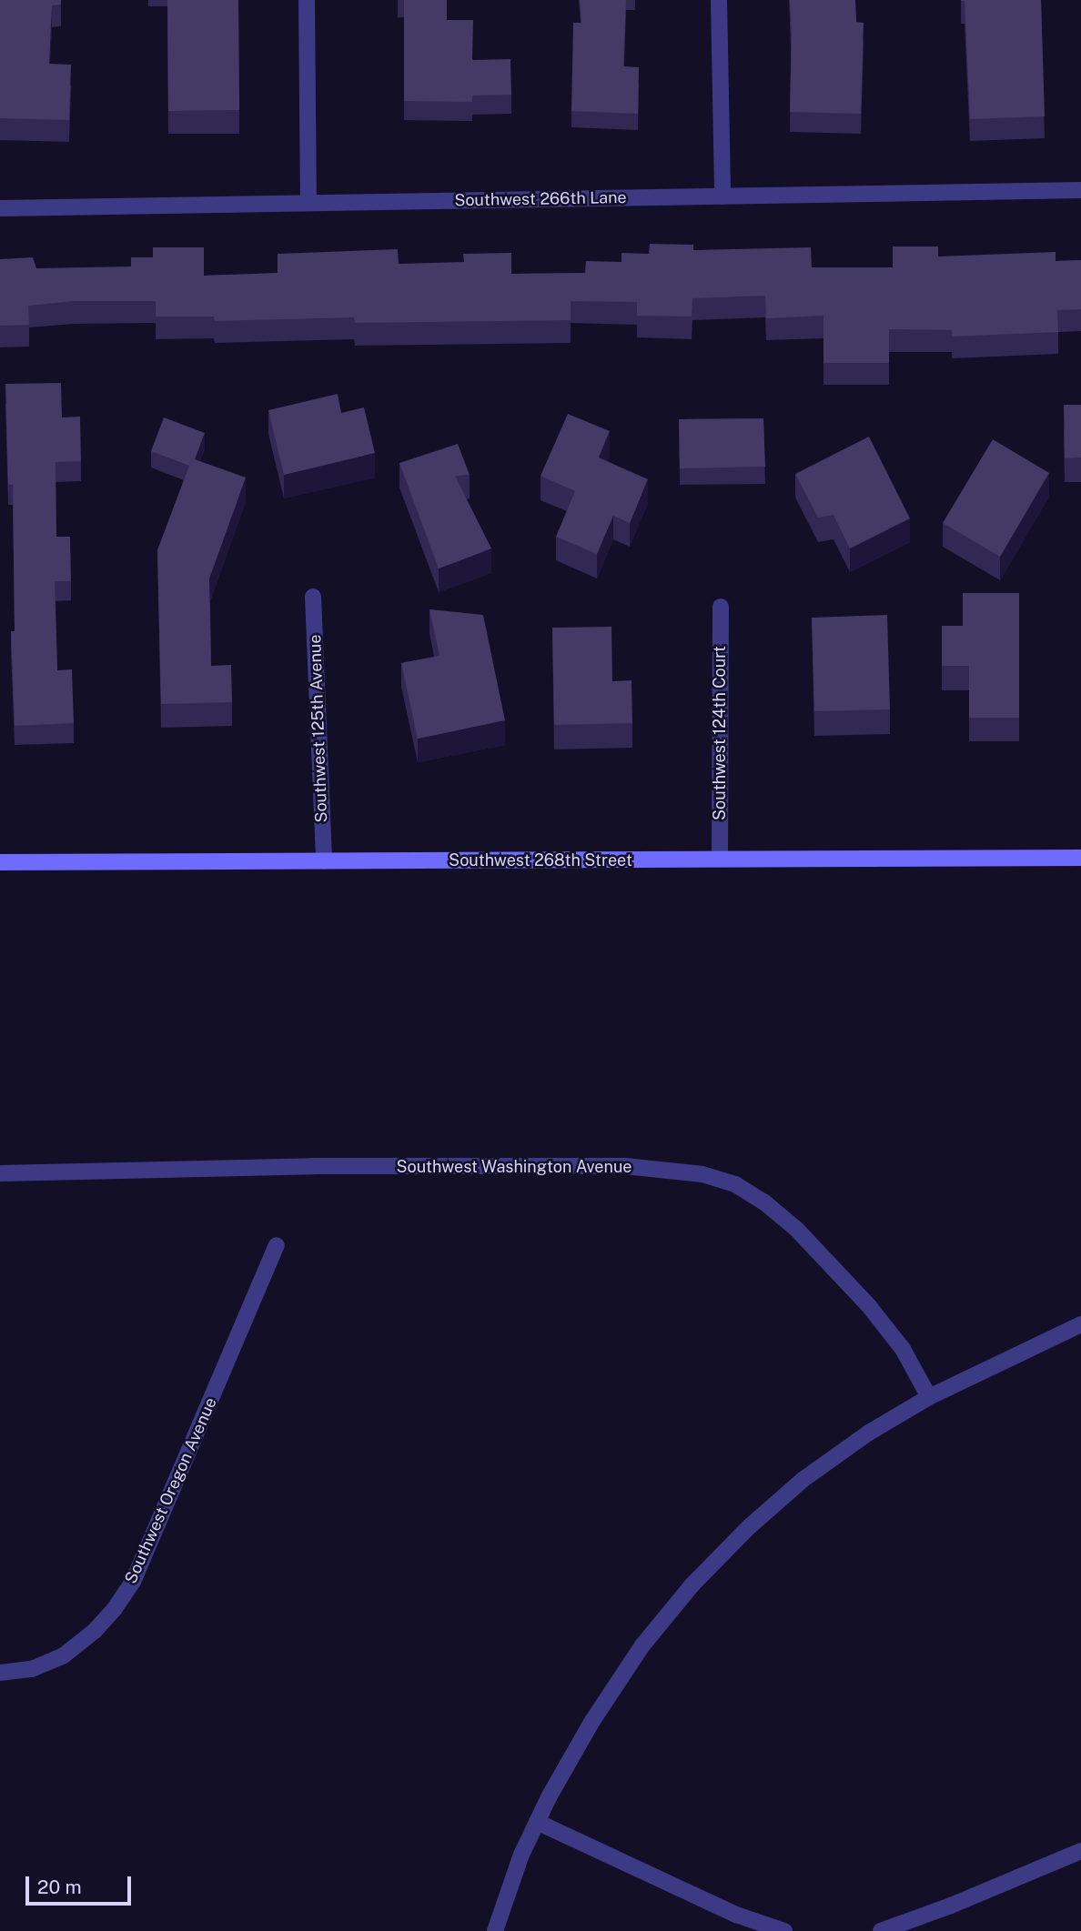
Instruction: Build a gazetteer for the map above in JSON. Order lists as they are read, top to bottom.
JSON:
{
  "streets": {
    "main road": ["Southwest 268th Street"],
    "street": [
      "Southwest 266th Lane",
      "Southwest 125th Avenue",
      "Southwest 124th Court",
      "Southwest Washington Avenue",
      "Southwest Oregon Avenue"
    ]
  },
  "crossings": [
    ["Southwest 125th Avenue", "Southwest 268th Street"],
    ["Southwest 124th Court", "Southwest 268th Street"]
  ],
  "scale_bar": "20 m"
}
